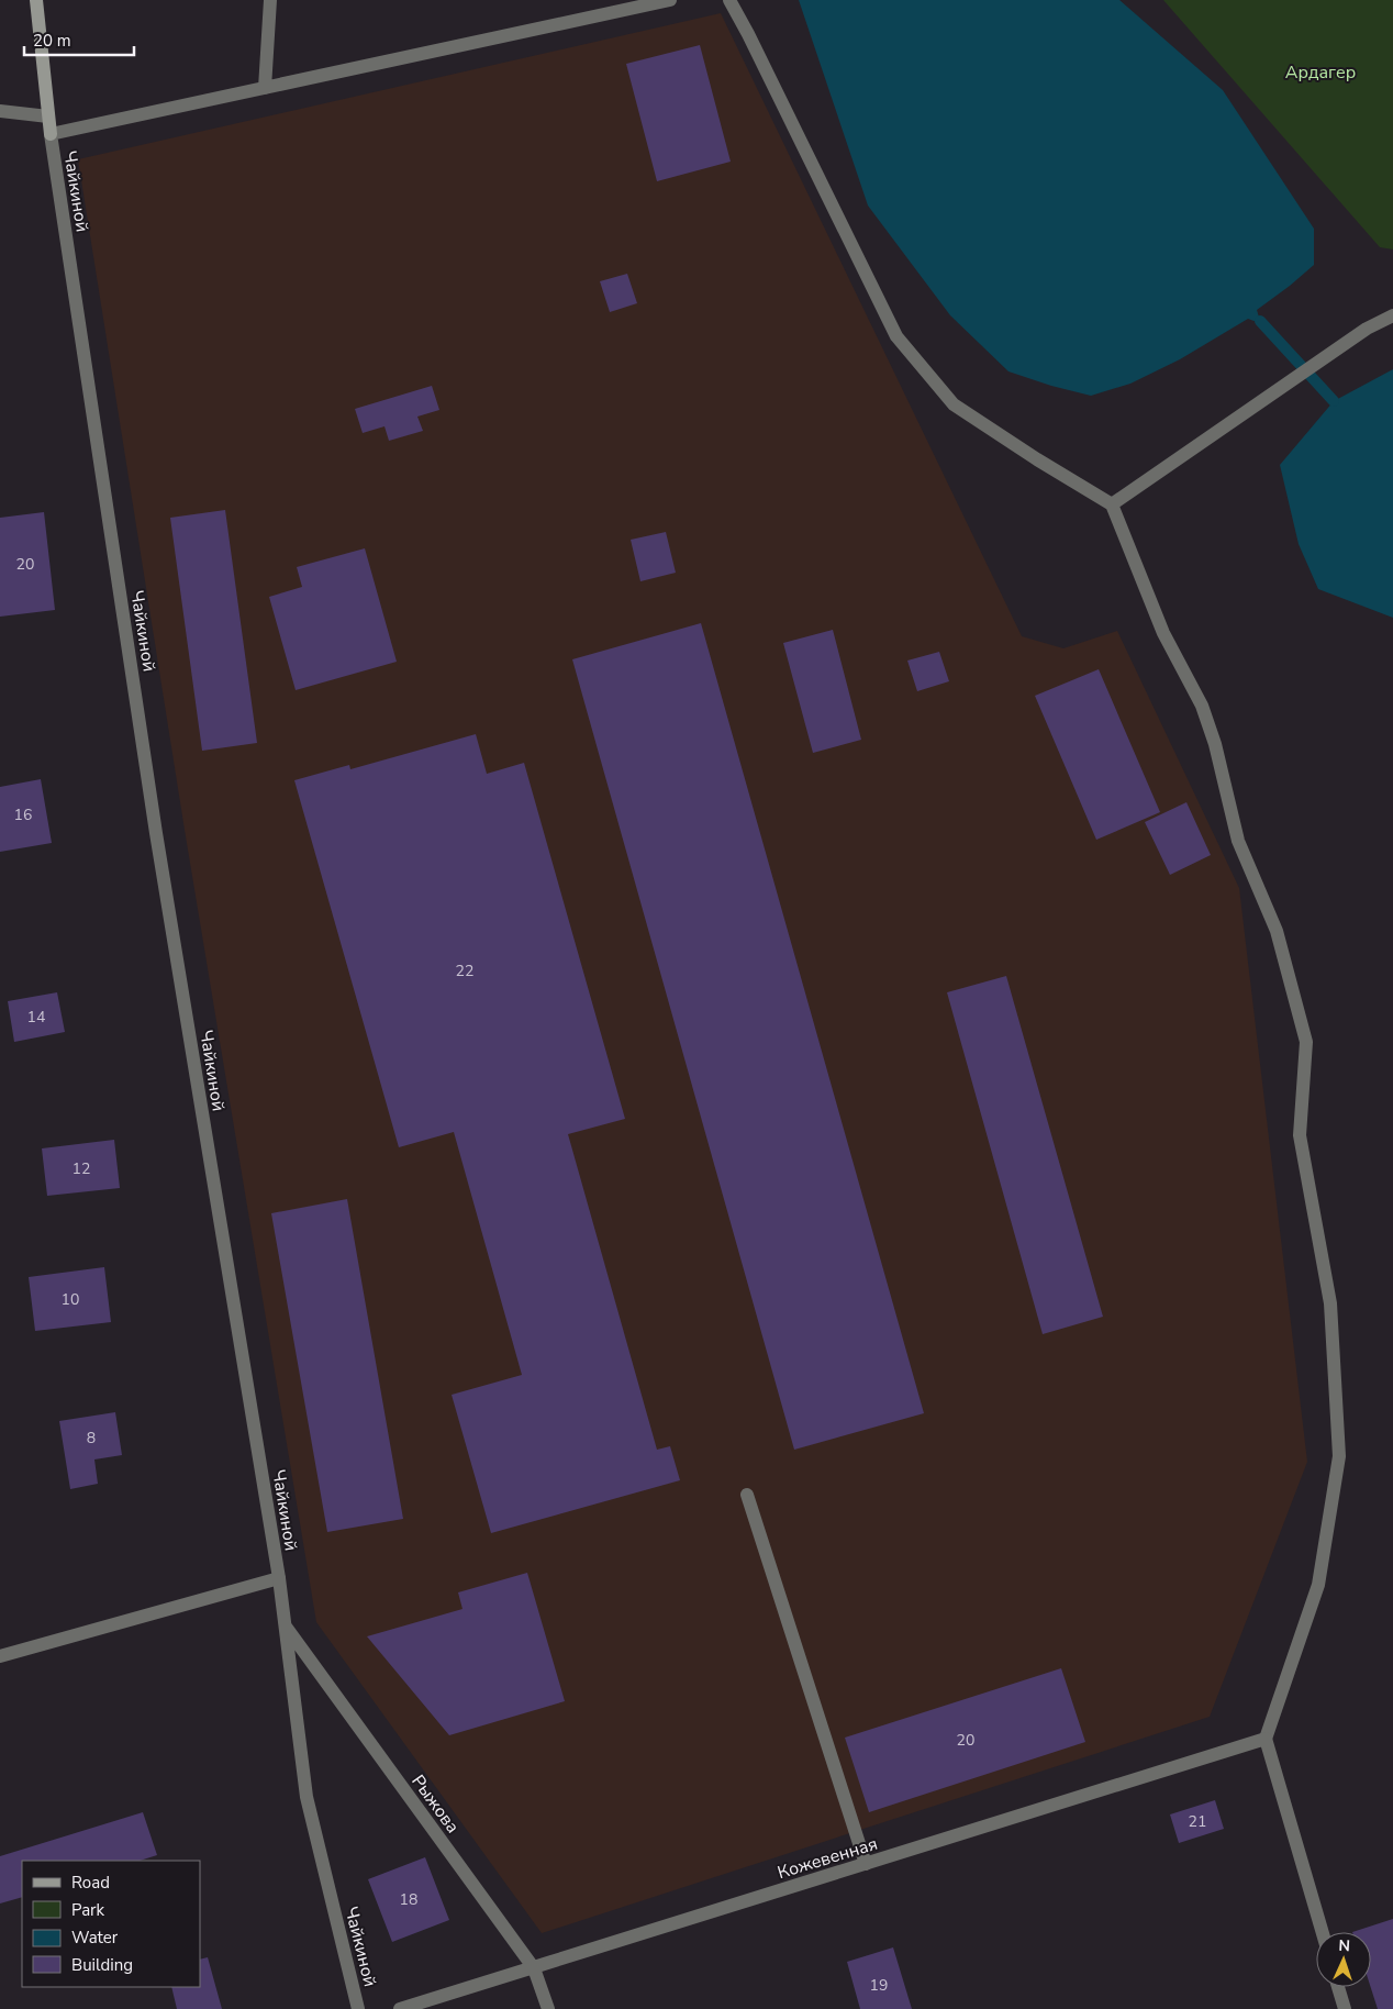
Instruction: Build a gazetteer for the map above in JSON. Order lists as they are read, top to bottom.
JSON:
{
  "streets": {
    "street": ["Чайкиной", "Рыжова", "Кожевенная"]
  },
  "crossings": [
    ["Чайкиной", "Рыжова"],
    ["Рыжова", "Кожевенная"]
  ],
  "parks": ["Ардагер"],
  "house_numbers": [
    "20",
    "16",
    "22",
    "14",
    "12",
    "10",
    "8",
    "20",
    "21",
    "18",
    "19"
  ],
  "legend": [
    "Road",
    "Park",
    "Water",
    "Building"
  ],
  "scale_bar": "20 m",
  "north": "top"
}
